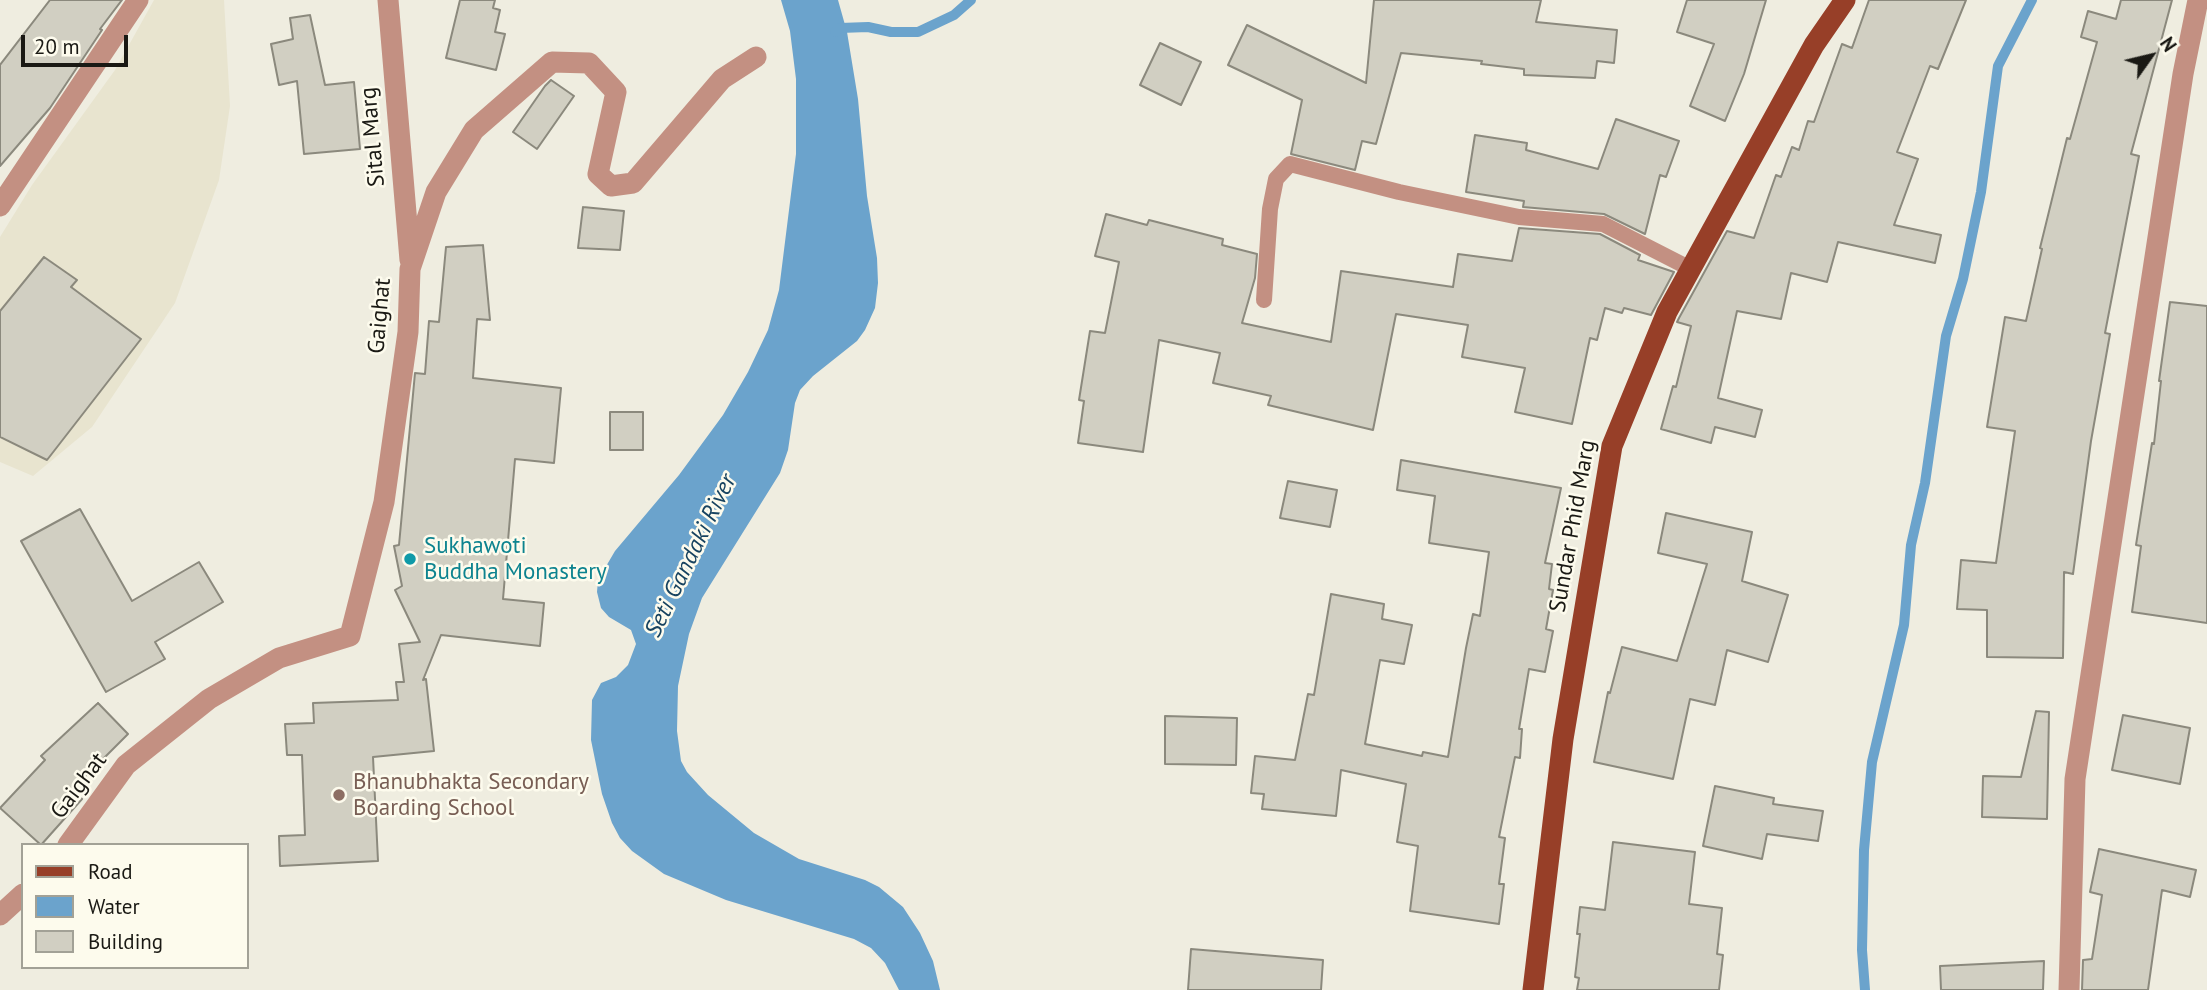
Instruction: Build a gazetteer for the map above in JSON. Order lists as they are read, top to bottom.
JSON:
{
  "streets": {
    "main road": ["Sundar Phid Marg"],
    "street": ["Sital Marg", "Gaighat"]
  },
  "crossings": [
    ["Sital Marg", "Gaighat"]
  ],
  "water": ["Seti Gandaki River"],
  "places": ["Sukhawoti Buddha Monastery", "Bhanubhakta Secondary Boarding School"],
  "legend": ["Road", "Water", "Building"],
  "scale_bar": "20 m",
  "north": "top right"
}
